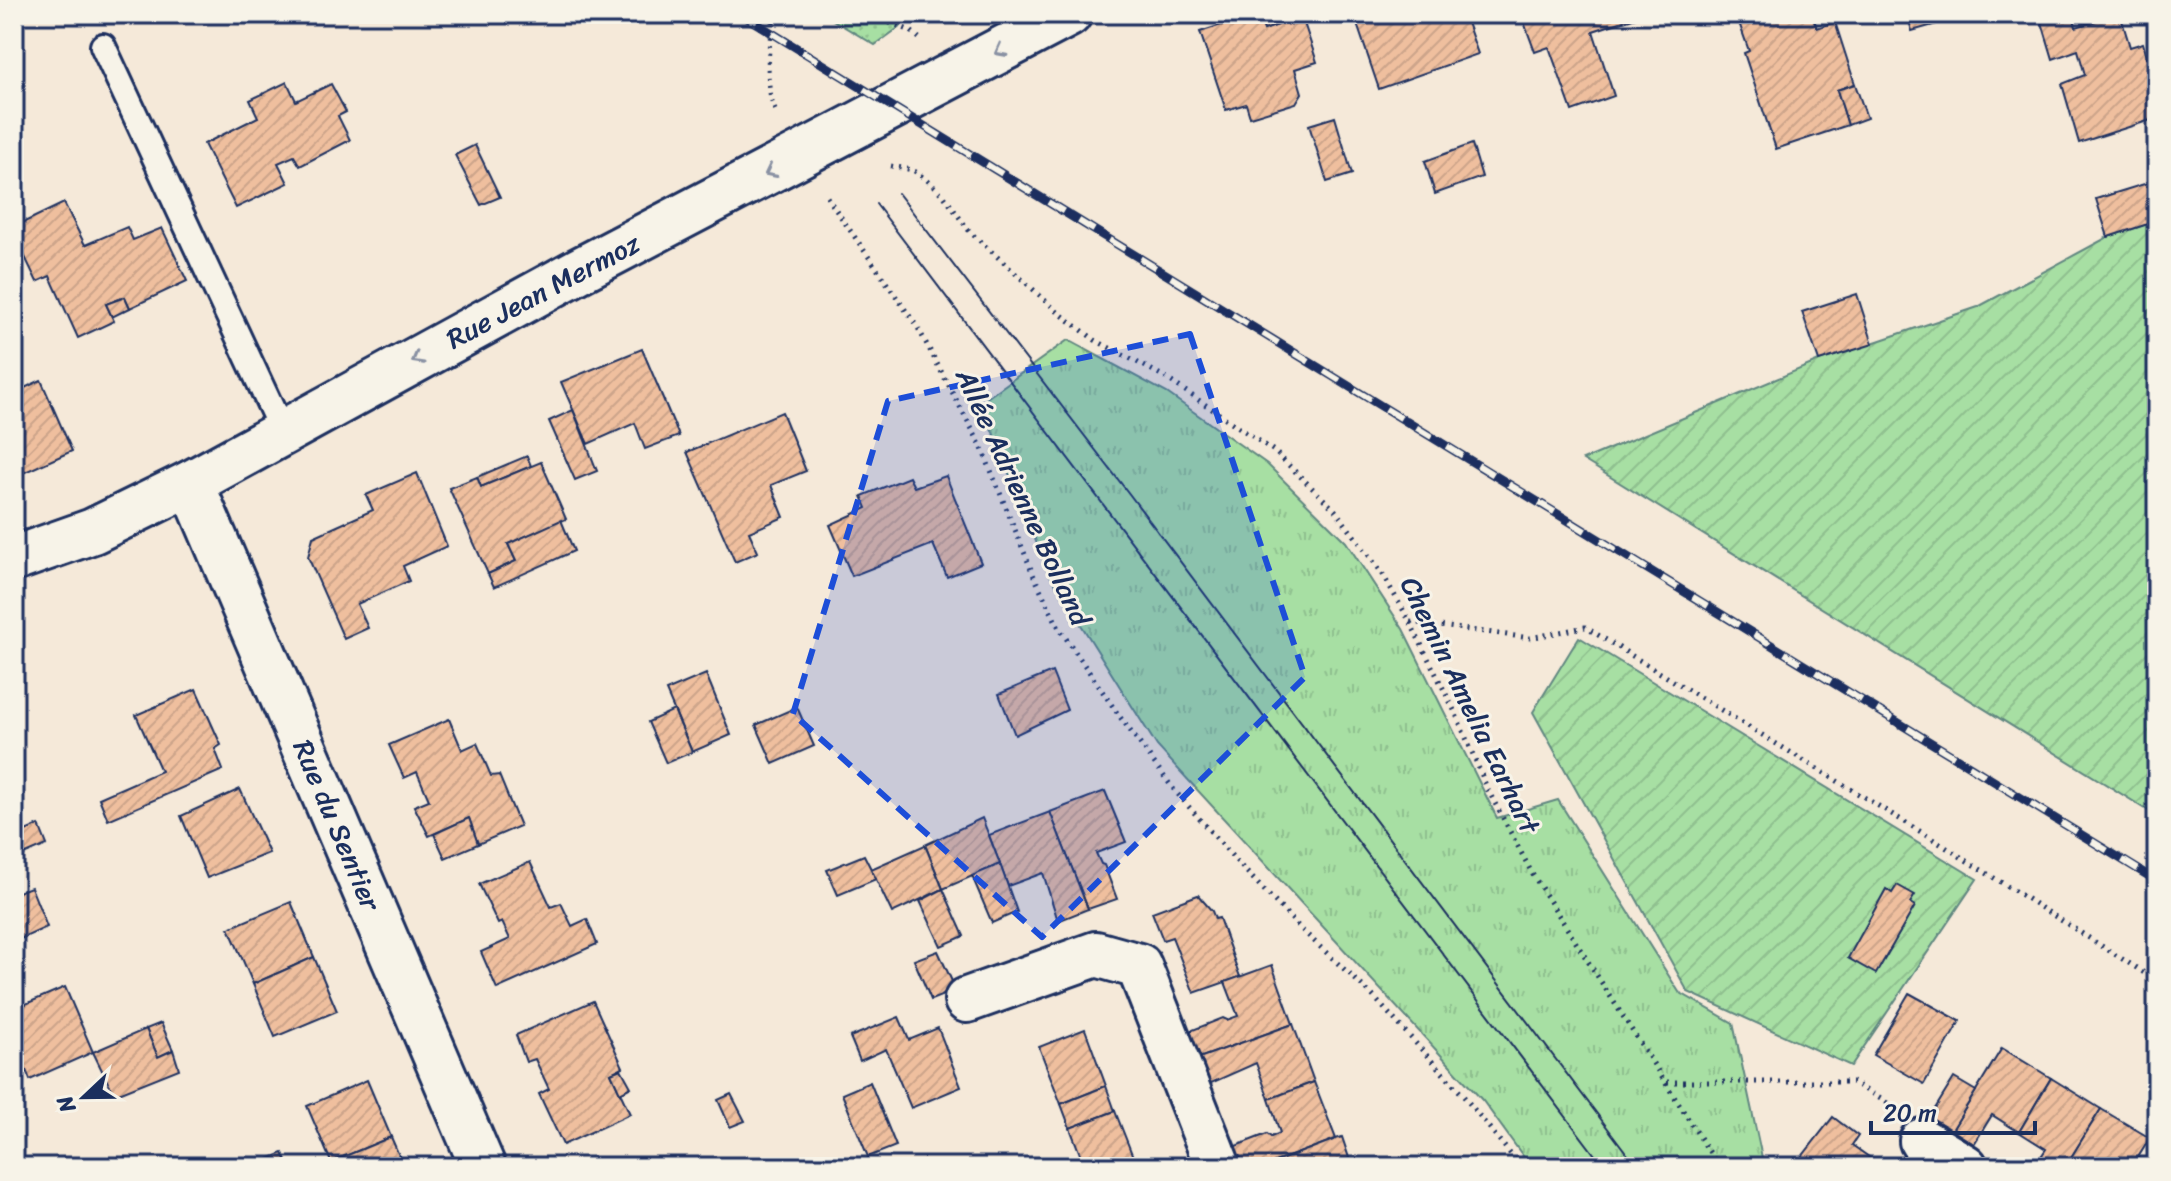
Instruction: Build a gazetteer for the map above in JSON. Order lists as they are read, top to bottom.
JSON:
{
  "streets": {
    "street": ["Rue Jean Mermoz", "Rue du Sentier"],
    "path": ["Allée Adrienne Bolland", "Chemin Amelia Earhart"]
  },
  "crossings": [
    ["Rue Jean Mermoz", "Allée Adrienne Bolland"],
    ["Rue Jean Mermoz", "Rue du Sentier"]
  ],
  "one_way": ["Rue Jean Mermoz"],
  "scale_bar": "20 m",
  "north": "left"
}
